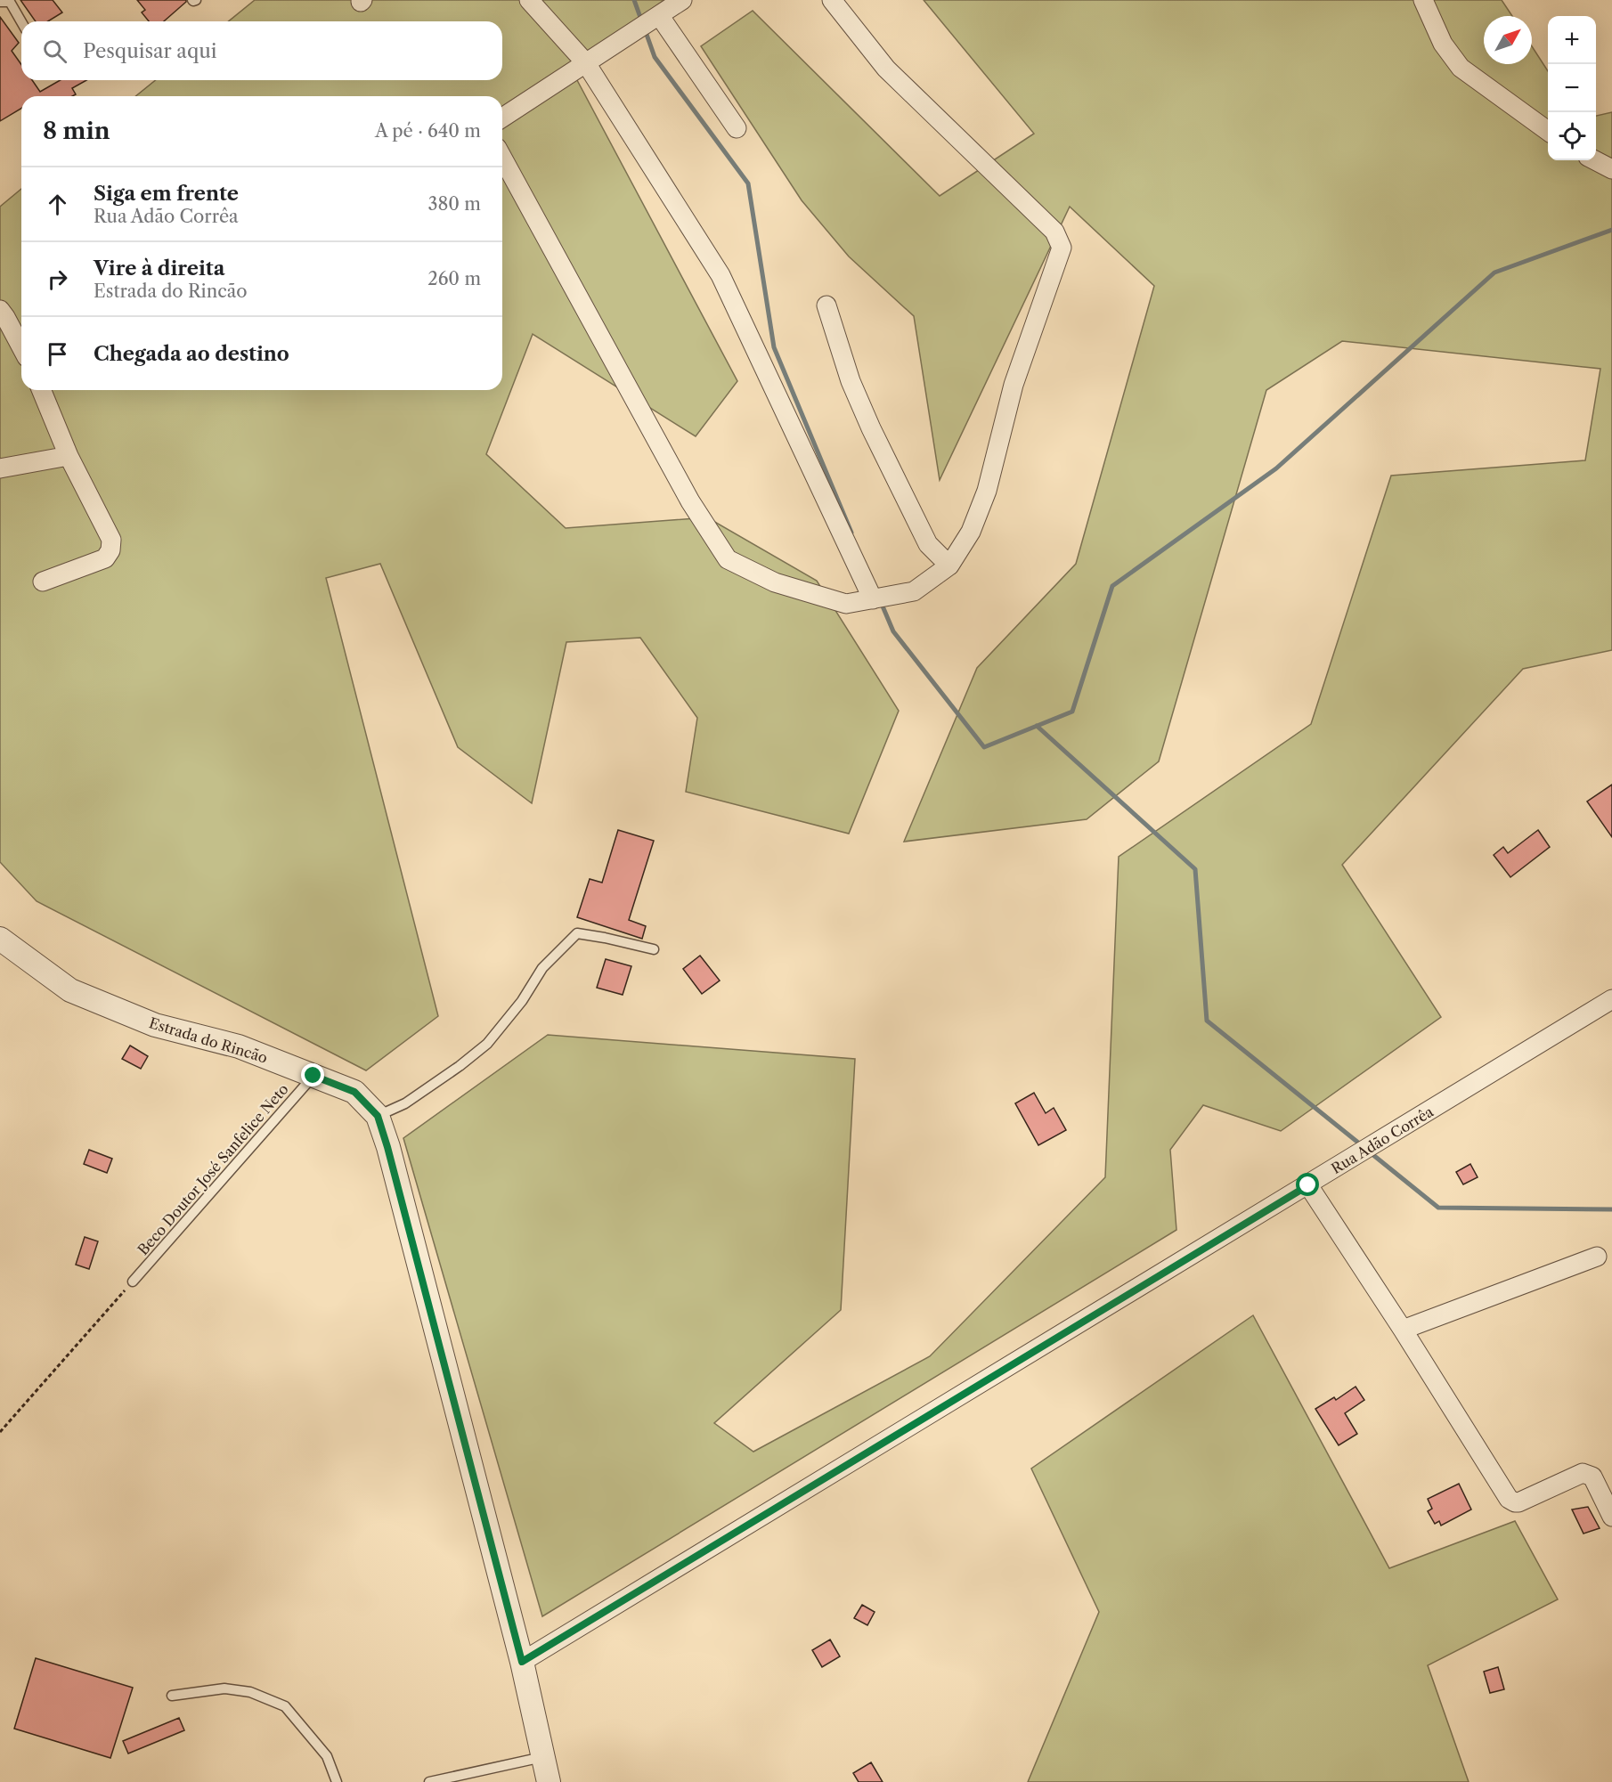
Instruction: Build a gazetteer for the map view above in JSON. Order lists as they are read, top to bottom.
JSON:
{
  "streets": {
    "street": ["Estrada do Rincão", "Rua Adão Corrêa"],
    "lane": ["Beco Doutor José Sanfelice Neto"]
  },
  "crossings": [
    ["Estrada do Rincão", "Rua Adão Corrêa"],
    ["Estrada do Rincão", "Beco Doutor José Sanfelice Neto"]
  ],
  "north": "top right",
  "page": {
    "map_buttons": ["+", "−"],
    "search": "Pesquisar aqui",
    "heading": ["8 min", "A pé · 640 m"],
    "list": [
      ["Siga em frente", "Rua Adão Corrêa", "380 m"],
      ["Vire à direita", "Estrada do Rincão", "260 m"],
      "Chegada ao destino"
    ]
  }
}
